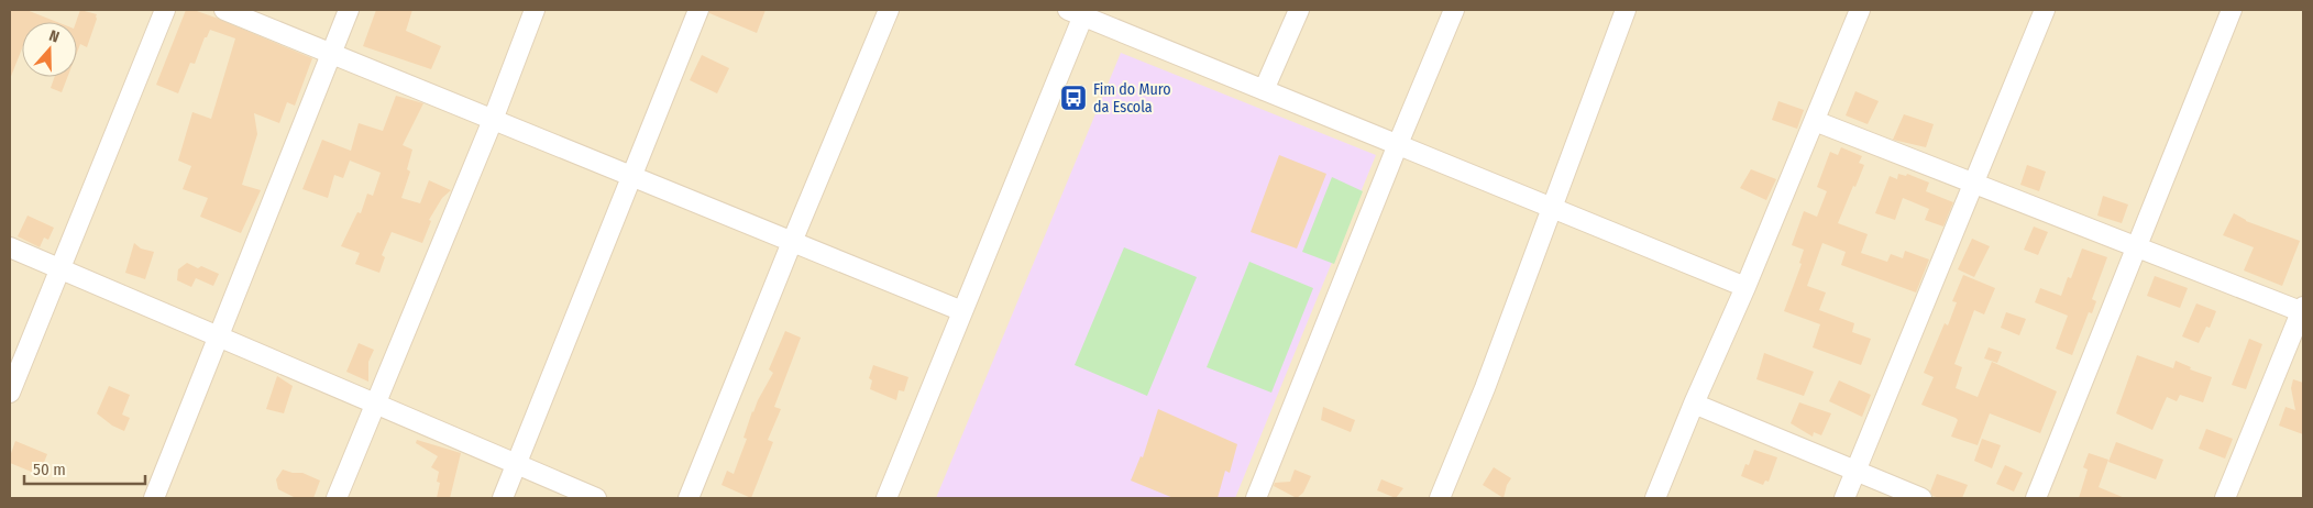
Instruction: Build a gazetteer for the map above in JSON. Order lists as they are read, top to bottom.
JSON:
{
  "places": {
    "bus stop": ["Fim do Muro da Escola"]
  },
  "scale_bar": "50 m",
  "north": "top"
}
